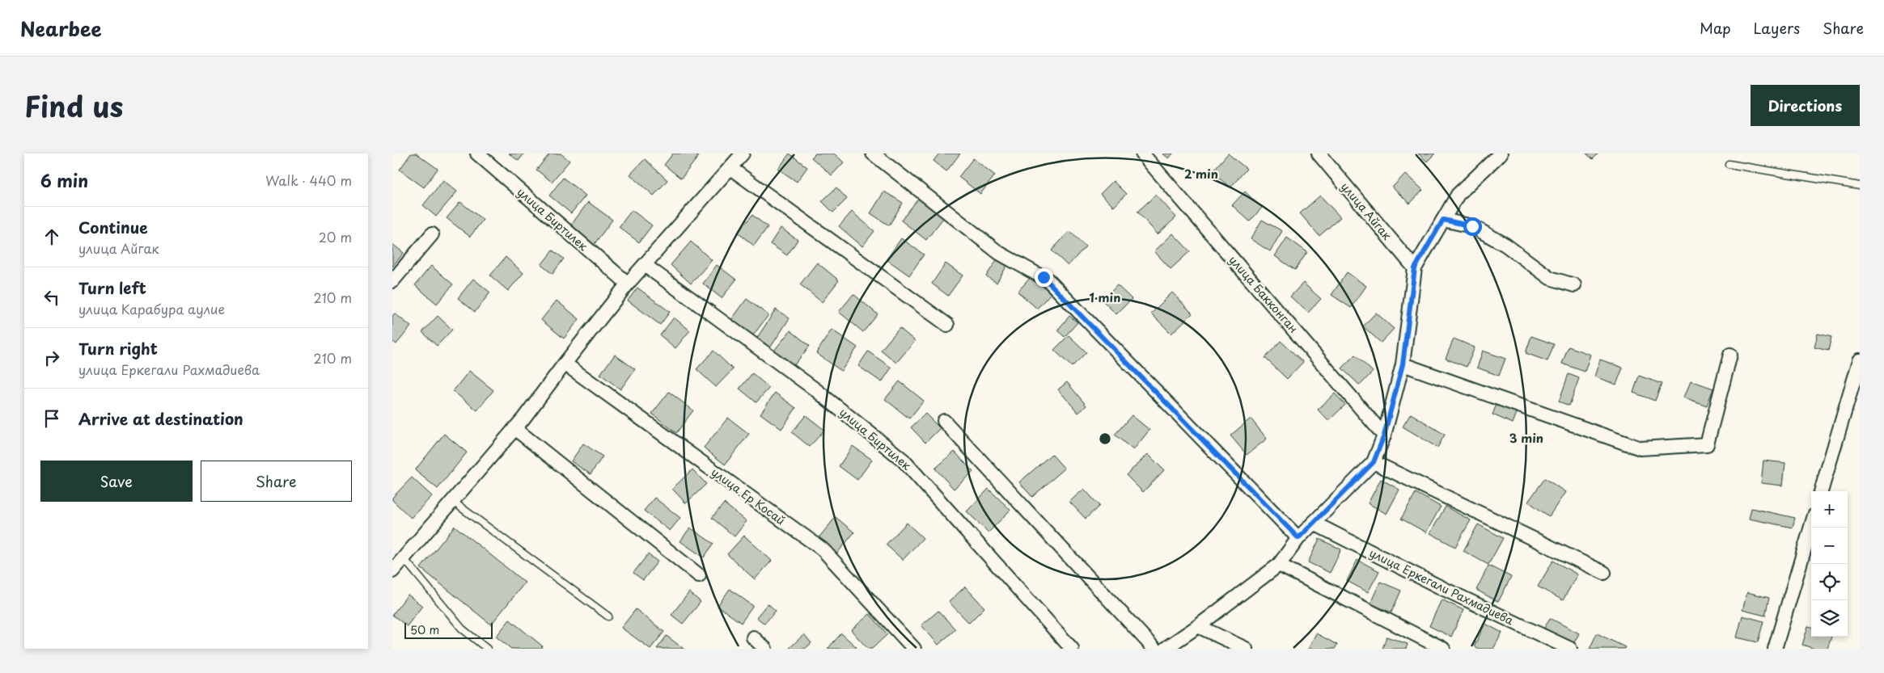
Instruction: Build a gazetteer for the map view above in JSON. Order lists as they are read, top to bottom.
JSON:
{
  "streets": {
    "street": [
      "улица Айгак",
      "улица Биртилек",
      "улица Бакконган",
      "улица Ер Косай",
      "улица Еркегали Рахмадиева"
    ]
  },
  "scale_bar": "50 m",
  "page": {
    "header": "Nearbee",
    "nav": ["Map", "Layers", "Share"],
    "title": "Find us",
    "buttons": [
      "Directions",
      ["Save", "Share"]
    ],
    "heading": ["6 min", "Walk · 440 m"],
    "list": [
      ["Continue", "улица Айгак", "20 m"],
      ["Turn left", "улица Карабура аулие", "210 m"],
      ["Turn right", "улица Еркегали Рахмадиева", "210 m"],
      "Arrive at destination"
    ],
    "map_buttons": ["+", "−"],
    "scale": "50 m"
  },
  "rings": ["2 min", "1 min", "3 min"]
}
